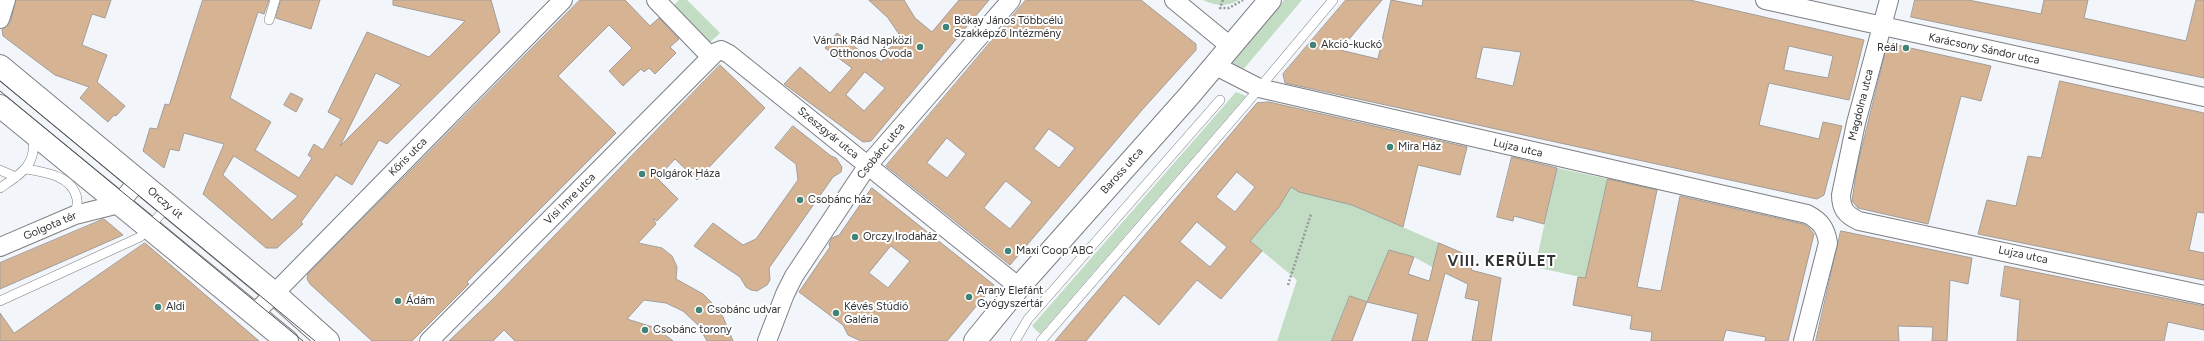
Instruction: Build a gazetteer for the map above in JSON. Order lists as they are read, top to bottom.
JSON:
{
  "streets": {
    "street": [
      "Karácsony Sándor utca",
      "Magdolna utca",
      "Szeszgyár utca",
      "Lujza utca",
      "Csobánc utca",
      "Kőris utca",
      "Baross utca",
      "Visi Imre utca",
      "Orczy út",
      "Golgota tér"
    ]
  },
  "crossings": [
    ["Karácsony Sándor utca", "Magdolna utca"],
    ["Magdolna utca", "Lujza utca"],
    ["Szeszgyár utca", "Csobánc utca"],
    ["Szeszgyár utca", "Baross utca"],
    ["Szeszgyár utca", "Visi Imre utca"],
    ["Lujza utca", "Baross utca"],
    ["Kőris utca", "Orczy út"]
  ],
  "districts": ["VIII. KERÜLET"],
  "places": [
    "Bókay János Többcélú Szakképző Intézmény",
    "Akció-kuckó",
    "Várunk Rád Napközi Otthonos Óvoda",
    "Reál",
    "Mira Ház",
    "Polgárok Háza",
    "Csobánc ház",
    "Orczy Irodaház",
    "Maxi Coop ABC",
    "Arany Elefánt Gyógyszertár",
    "Ádám",
    "Aldi",
    "Csobánc udvar",
    "Kévés Stúdió Galéria",
    "Csobánc torony"
  ]
}
